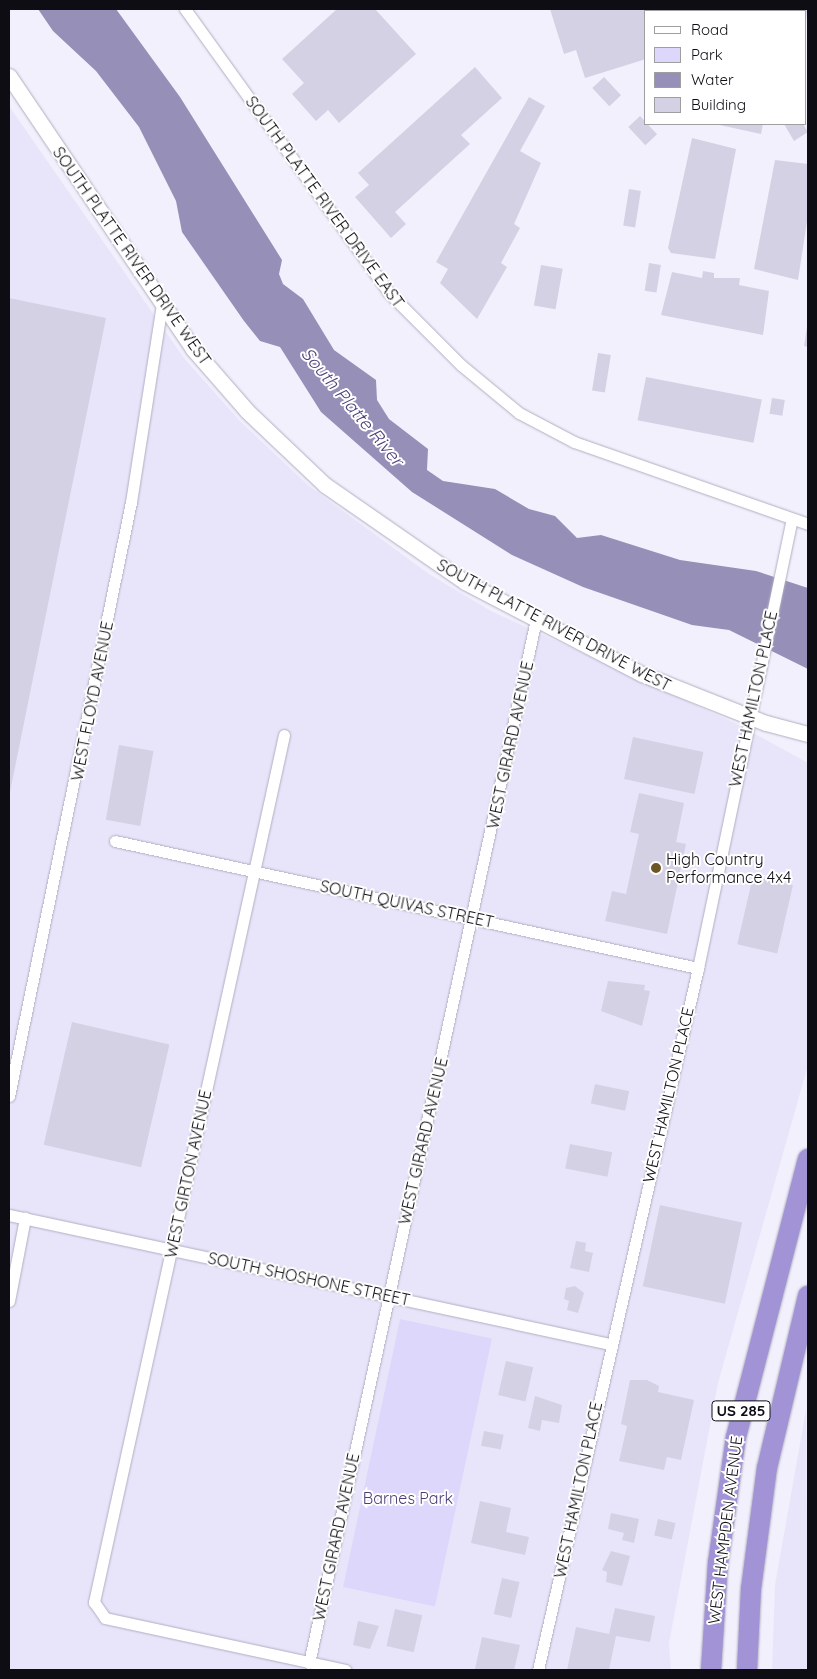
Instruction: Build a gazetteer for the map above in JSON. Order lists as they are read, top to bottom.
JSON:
{
  "streets": {
    "highway": ["US 285", "WEST HAMPDEN AVENUE"],
    "street": [
      "SOUTH PLATTE RIVER DRIVE EAST",
      "SOUTH PLATTE RIVER DRIVE WEST",
      "WEST HAMILTON PLACE",
      "WEST FLOYD AVENUE",
      "WEST GIRARD AVENUE",
      "SOUTH QUIVAS STREET",
      "WEST GIRTON AVENUE",
      "SOUTH SHOSHONE STREET"
    ]
  },
  "crossings": [
    ["SOUTH PLATTE RIVER DRIVE EAST", "WEST HAMILTON PLACE"],
    ["SOUTH PLATTE RIVER DRIVE WEST", "WEST HAMILTON PLACE"],
    ["SOUTH PLATTE RIVER DRIVE WEST", "WEST FLOYD AVENUE"],
    ["SOUTH PLATTE RIVER DRIVE WEST", "WEST GIRARD AVENUE"],
    ["WEST HAMILTON PLACE", "SOUTH QUIVAS STREET"],
    ["WEST HAMILTON PLACE", "SOUTH SHOSHONE STREET"],
    ["WEST GIRARD AVENUE", "SOUTH QUIVAS STREET"],
    ["WEST GIRARD AVENUE", "WEST GIRTON AVENUE"],
    ["WEST GIRARD AVENUE", "SOUTH SHOSHONE STREET"],
    ["SOUTH QUIVAS STREET", "WEST GIRTON AVENUE"],
    ["WEST GIRTON AVENUE", "SOUTH SHOSHONE STREET"]
  ],
  "water": ["South Platte River"],
  "parks": ["Barnes Park"],
  "places": ["High Country Performance 4x4"],
  "legend": [
    "Road",
    "Park",
    "Water",
    "Building"
  ]
}
